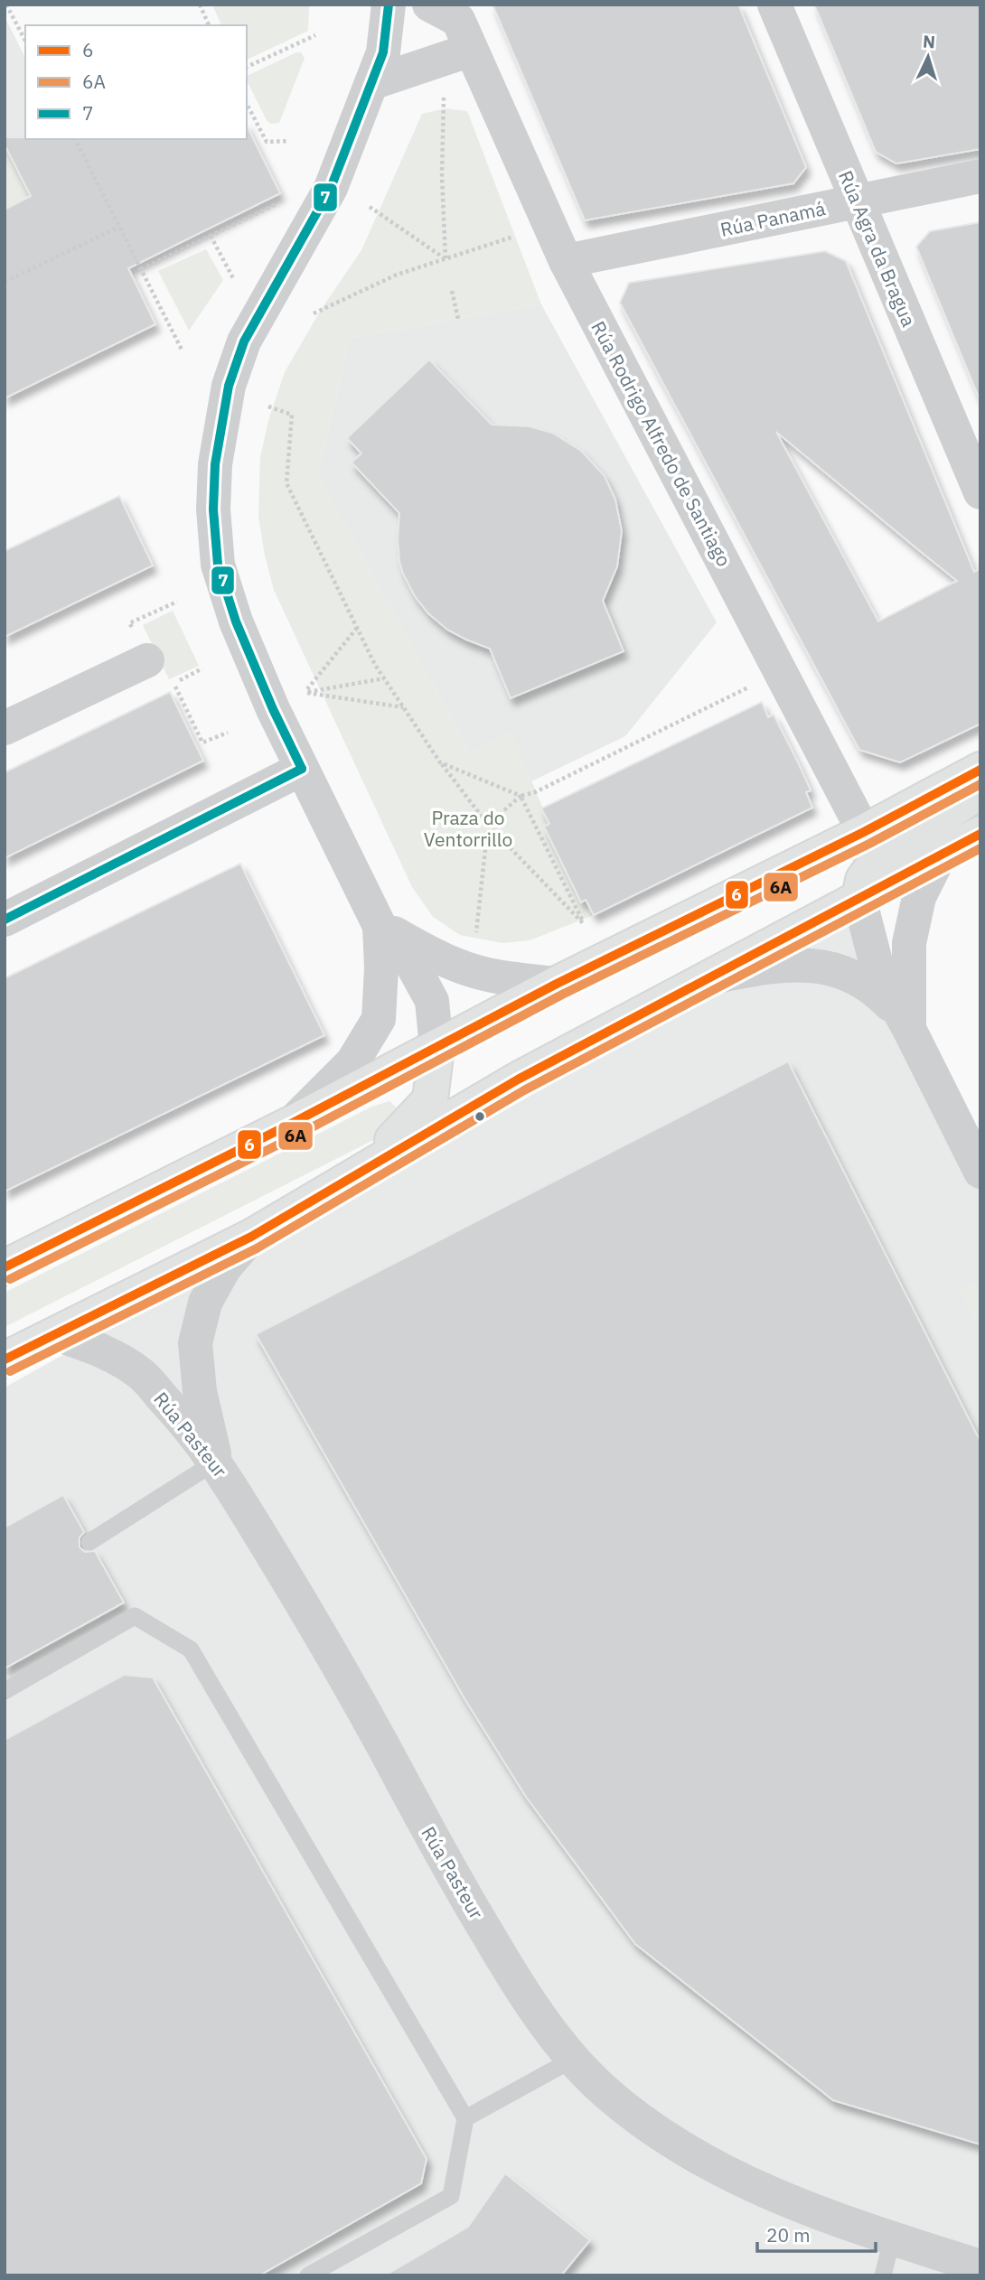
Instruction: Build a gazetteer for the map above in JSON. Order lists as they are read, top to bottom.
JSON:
{
  "streets": {
    "street": [
      "Rúa Panamá",
      "Rúa Agra da Bragua",
      "Rúa Rodrigo Alfredo de Santiago",
      "Rúa Pasteur"
    ]
  },
  "crossings": [
    ["Rúa Panamá", "Rúa Agra da Bragua"],
    ["Rúa Panamá", "Rúa Rodrigo Alfredo de Santiago"]
  ],
  "parks": ["Praza do Ventorrillo"],
  "lines": ["transit line 7", "transit line 6", "transit line 6A"],
  "legend": ["6", "6A", "7"],
  "scale_bar": "20 m",
  "north": "top"
}
